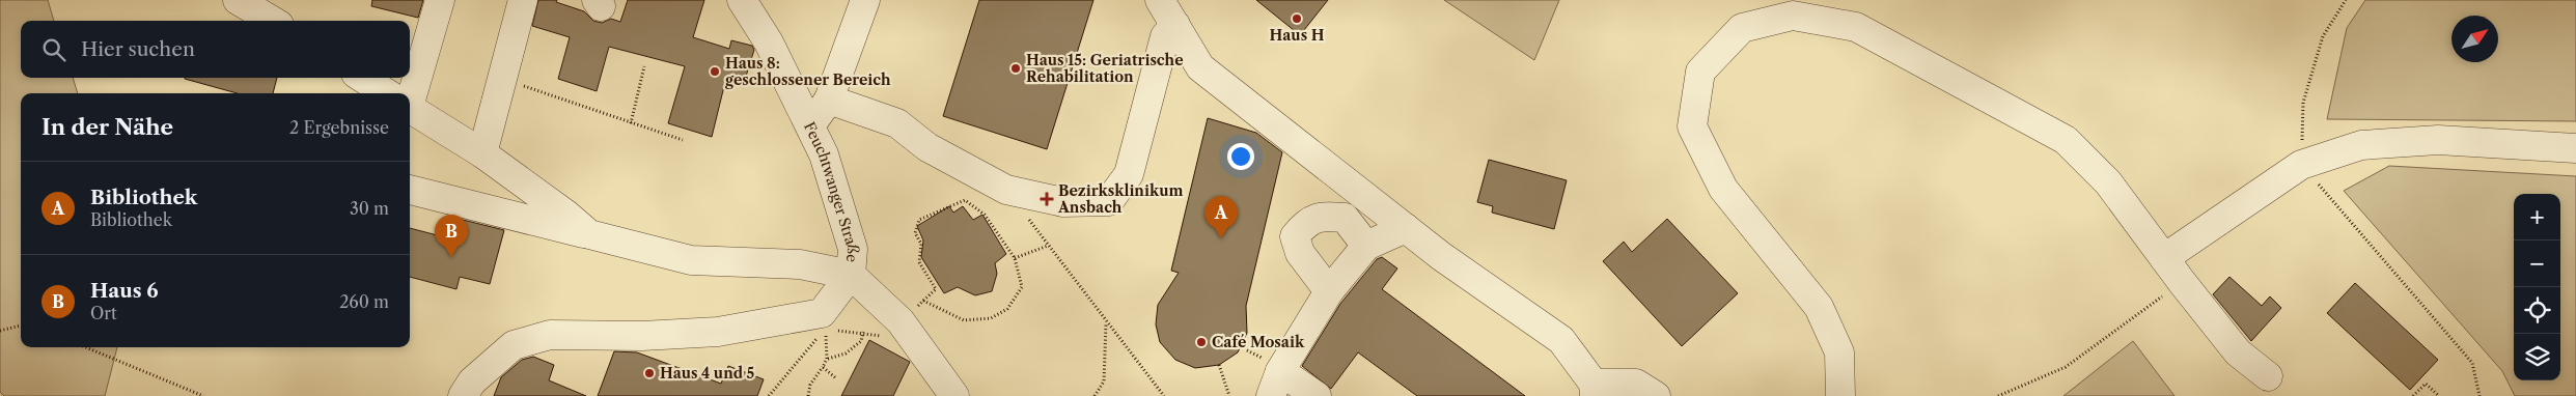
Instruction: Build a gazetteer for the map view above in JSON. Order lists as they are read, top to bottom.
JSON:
{
  "streets": {
    "lane": ["Feuchtwanger Straße"]
  },
  "places": {
    "other": [
      "Haus H",
      "Haus 15: Geriatrische Rehabilitation",
      "Haus 8: geschlossener Bereich",
      "Café Mosaik",
      "Haus 4 und 5"
    ],
    "health": ["Bezirksklinikum Ansbach"]
  },
  "north": "top right",
  "page": {
    "search": "Hier suchen",
    "heading": ["In der Nähe", "2 Ergebnisse"],
    "list": [
      {
        "mark": "A",
        "name": "Bibliothek",
        "note": "Bibliothek",
        "value": "30 m"
      },
      {
        "mark": "B",
        "name": "Haus 6",
        "note": "Ort",
        "value": "260 m"
      }
    ],
    "map_buttons": ["+", "−"],
    "pins": ["A", "B"]
  }
}
